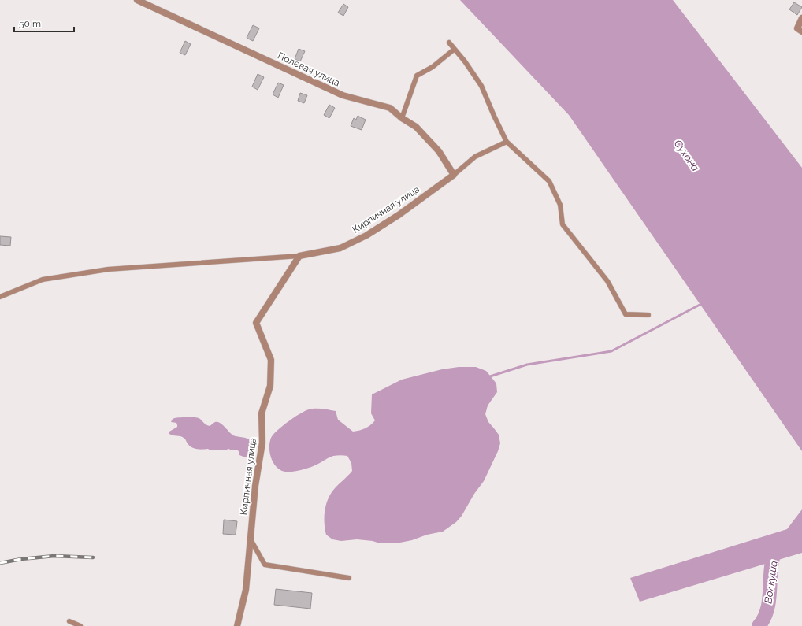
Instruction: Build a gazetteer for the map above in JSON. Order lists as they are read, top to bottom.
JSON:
{
  "streets": {
    "street": ["Полевая улица", "Кирпичная улица"]
  },
  "crossings": [
    ["Полевая улица", "Кирпичная улица"]
  ],
  "water": ["Сухона", "Волкуша"],
  "scale_bar": "50 m"
}
